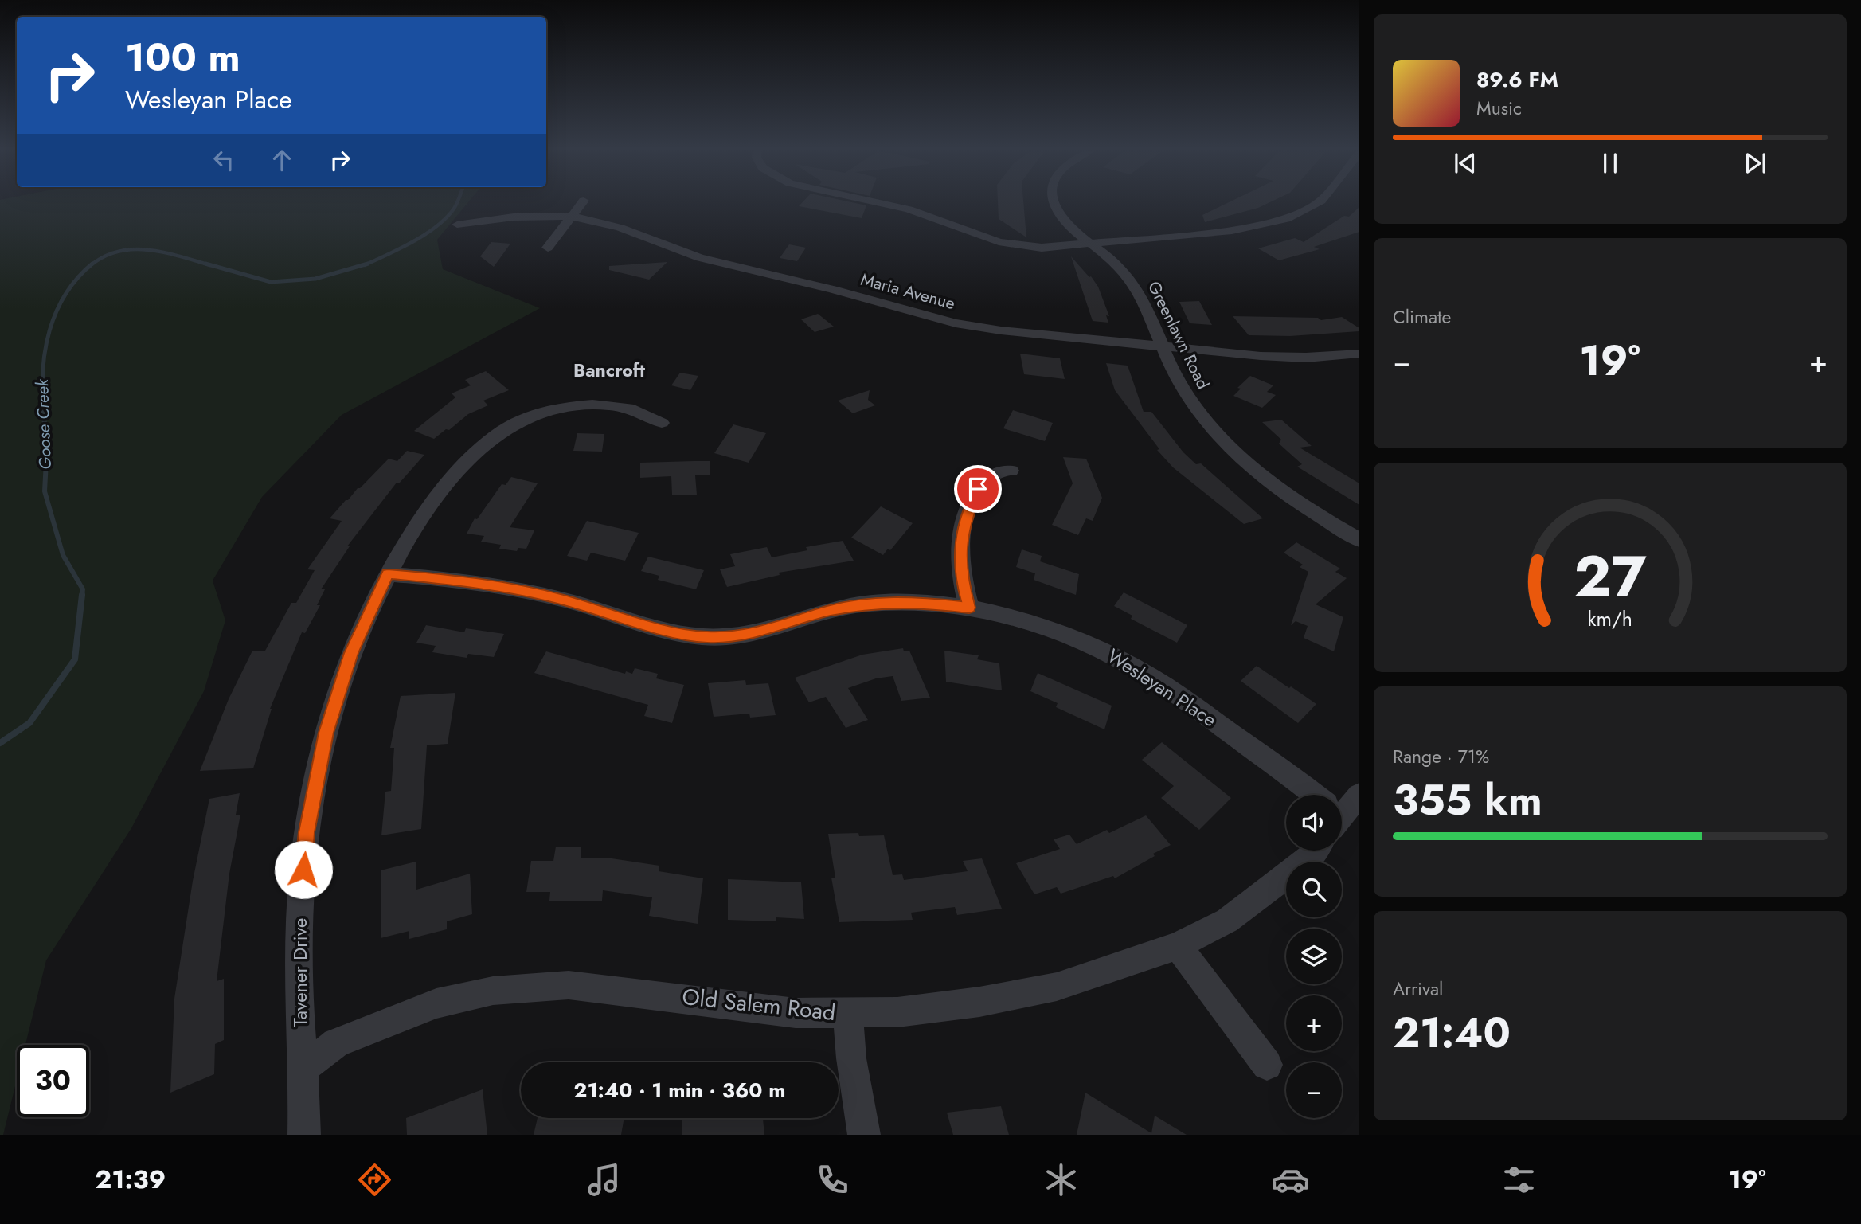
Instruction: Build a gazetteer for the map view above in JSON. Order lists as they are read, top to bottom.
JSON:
{
  "streets": {
    "street": [
      "Maria Avenue",
      "Greenlawn Road",
      "Wesleyan Place",
      "Tavener Drive",
      "Old Salem Road"
    ]
  },
  "crossings": [
    ["Maria Avenue", "Greenlawn Road"],
    ["Wesleyan Place", "Tavener Drive"],
    ["Tavener Drive", "Old Salem Road"]
  ],
  "districts": ["Bancroft"],
  "water": ["Goose Creek"],
  "page": {
    "turn": ["100 m", "Wesleyan Place"],
    "song": ["89.6 FM", "Music"],
    "tile": [
      "Climate",
      ["Range · 71%", "355 km"],
      ["Arrival", "21:40"]
    ],
    "heat": ["−", "19°", "+"],
    "map_buttons": ["+", "−"],
    "limit": "30",
    "trip": "21:40 · 1 min · 360 m",
    "tabs": ["21:39", "19°"],
    "gauge": ["27", "km/h"]
  }
}
